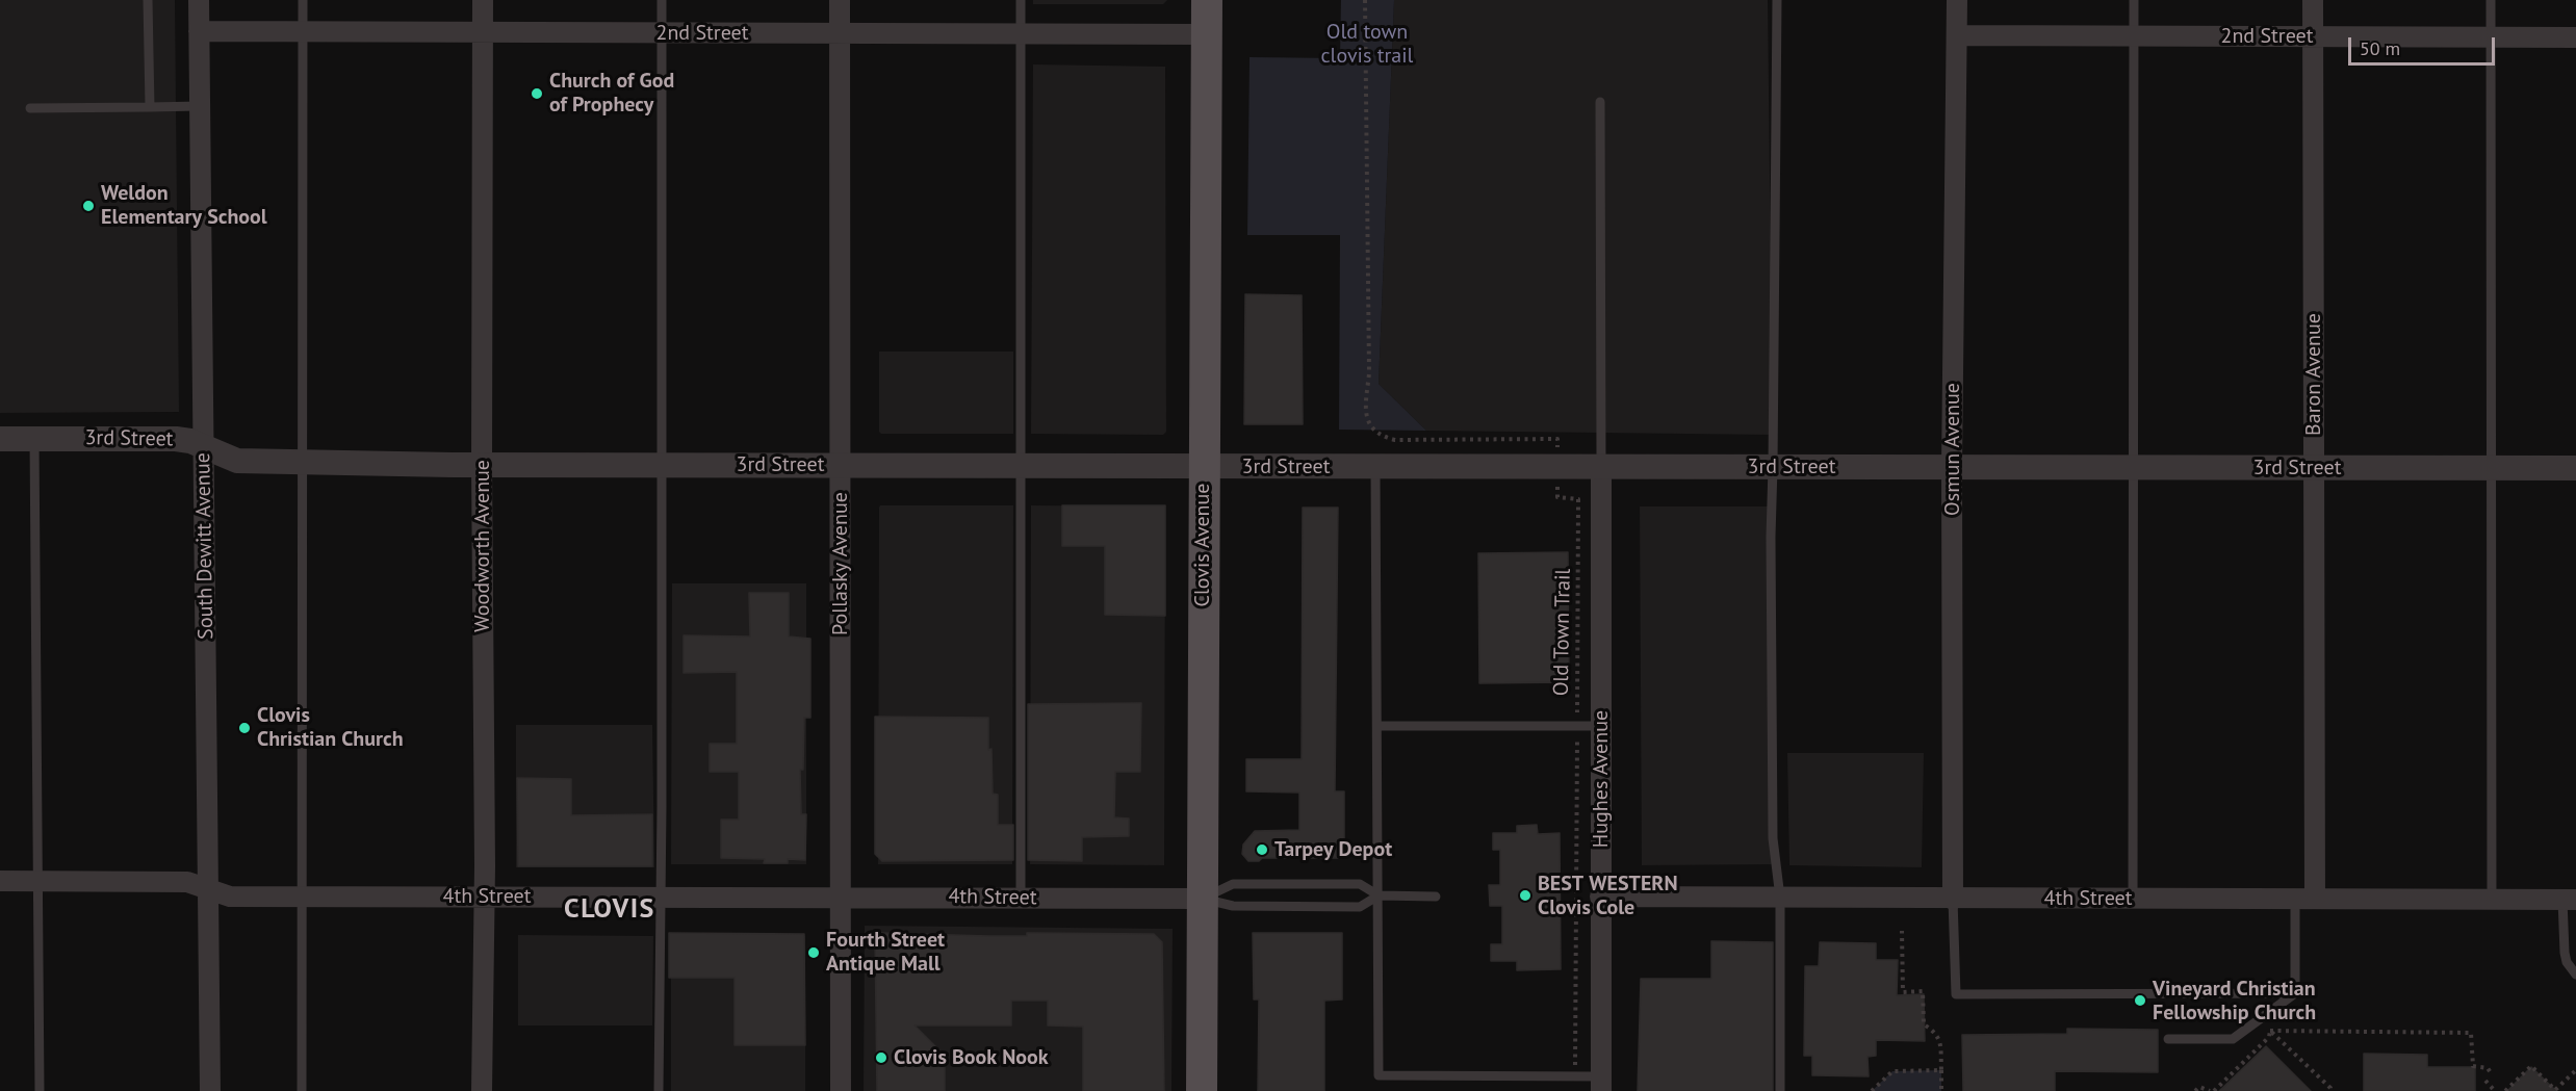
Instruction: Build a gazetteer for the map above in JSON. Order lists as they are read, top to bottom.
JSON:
{
  "streets": {
    "main road": ["Clovis Avenue"],
    "street": [
      "2nd Street",
      "Baron Avenue",
      "3rd Street",
      "Osmun Avenue",
      "South Dewitt Avenue",
      "Woodworth Avenue",
      "Pollasky Avenue",
      "Hughes Avenue",
      "4th Street"
    ],
    "path": ["Old Town Trail"]
  },
  "crossings": [
    ["2nd Street", "Baron Avenue"],
    ["2nd Street", "Osmun Avenue"],
    ["2nd Street", "Clovis Avenue"],
    ["2nd Street", "South Dewitt Avenue"],
    ["2nd Street", "Woodworth Avenue"],
    ["2nd Street", "Pollasky Avenue"],
    ["Baron Avenue", "3rd Street"],
    ["Baron Avenue", "4th Street"],
    ["3rd Street", "Osmun Avenue"],
    ["3rd Street", "Clovis Avenue"],
    ["3rd Street", "South Dewitt Avenue"],
    ["3rd Street", "Woodworth Avenue"],
    ["3rd Street", "Pollasky Avenue"],
    ["3rd Street", "Old Town Trail"],
    ["3rd Street", "Hughes Avenue"],
    ["Osmun Avenue", "4th Street"],
    ["Clovis Avenue", "4th Street"],
    ["South Dewitt Avenue", "4th Street"],
    ["Woodworth Avenue", "4th Street"],
    ["Pollasky Avenue", "4th Street"],
    ["Hughes Avenue", "4th Street"]
  ],
  "districts": ["CLOVIS"],
  "parks": ["Old town clovis trail"],
  "places": [
    "Church of God of Prophecy",
    "Weldon Elementary School",
    "Clovis Christian Church",
    "Tarpey Depot",
    "BEST WESTERN Clovis Cole",
    "Fourth Street Antique Mall",
    "Vineyard Christian Fellowship Church",
    "Clovis Book Nook"
  ],
  "scale_bar": "50 m"
}
